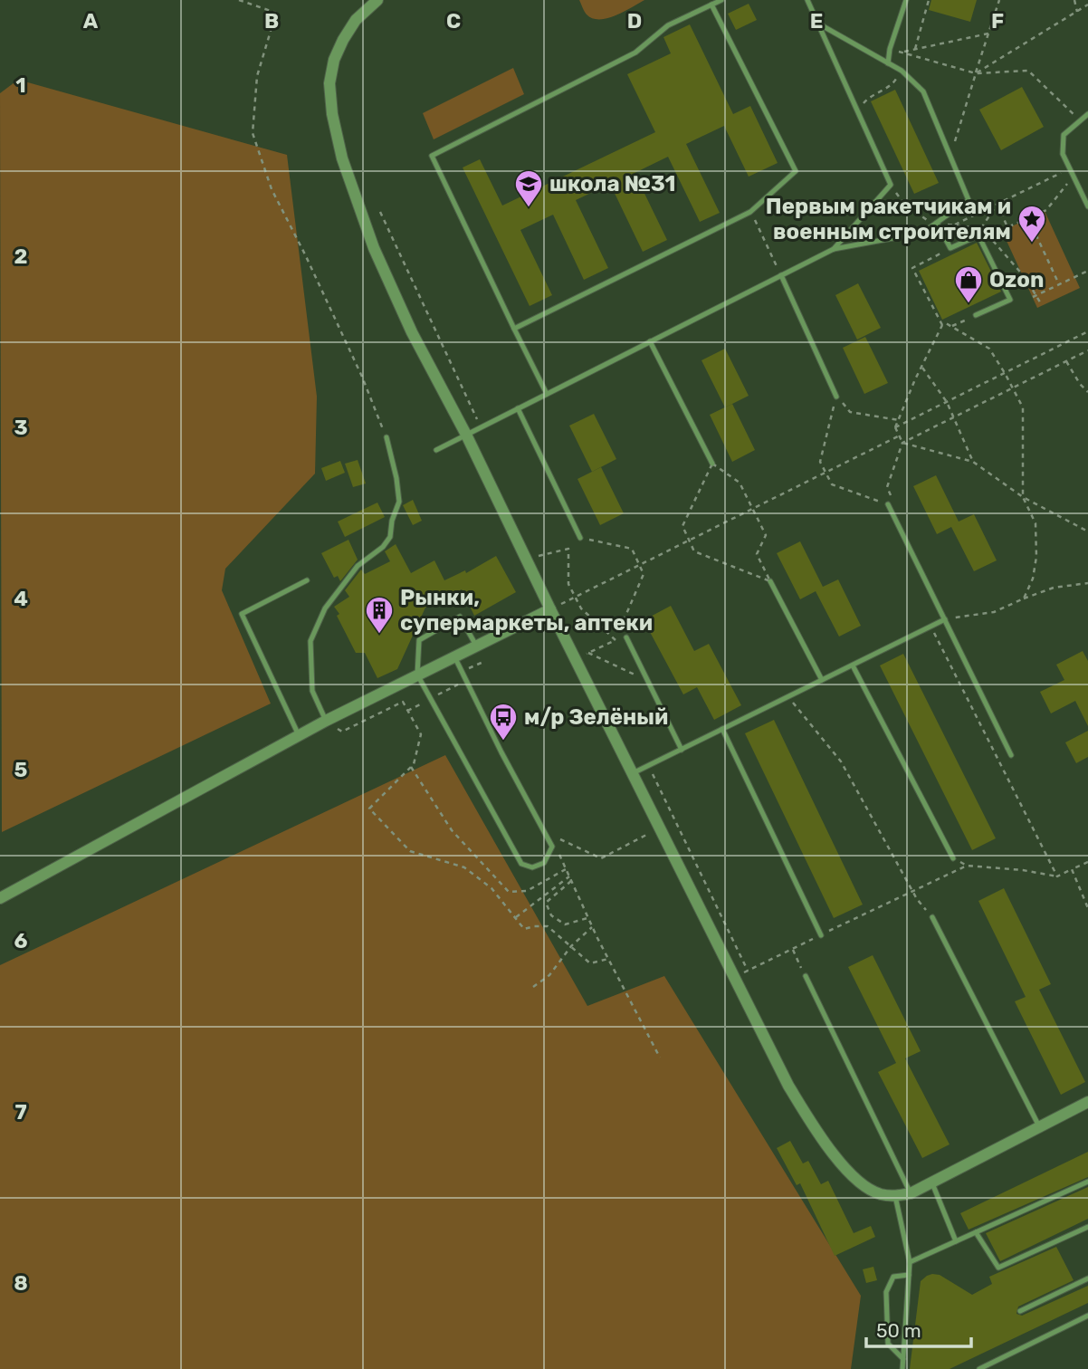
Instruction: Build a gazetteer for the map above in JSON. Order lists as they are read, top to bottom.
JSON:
{
  "places": {
    "school or university": ["школа №31"],
    "place": ["Первым ракетчикам и военным строителям"],
    "shop": ["Ozon"],
    "building": ["Рынки, супермаркеты, аптеки"],
    "bus stop": ["м/р Зелёный"]
  },
  "scale_bar": "50 m",
  "grid": {
    "columns": [
      "A",
      "B",
      "C",
      "D",
      "E",
      "F"
    ],
    "rows": [
      "1",
      "2",
      "3",
      "4",
      "5",
      "6",
      "7",
      "8"
    ]
  }
}
